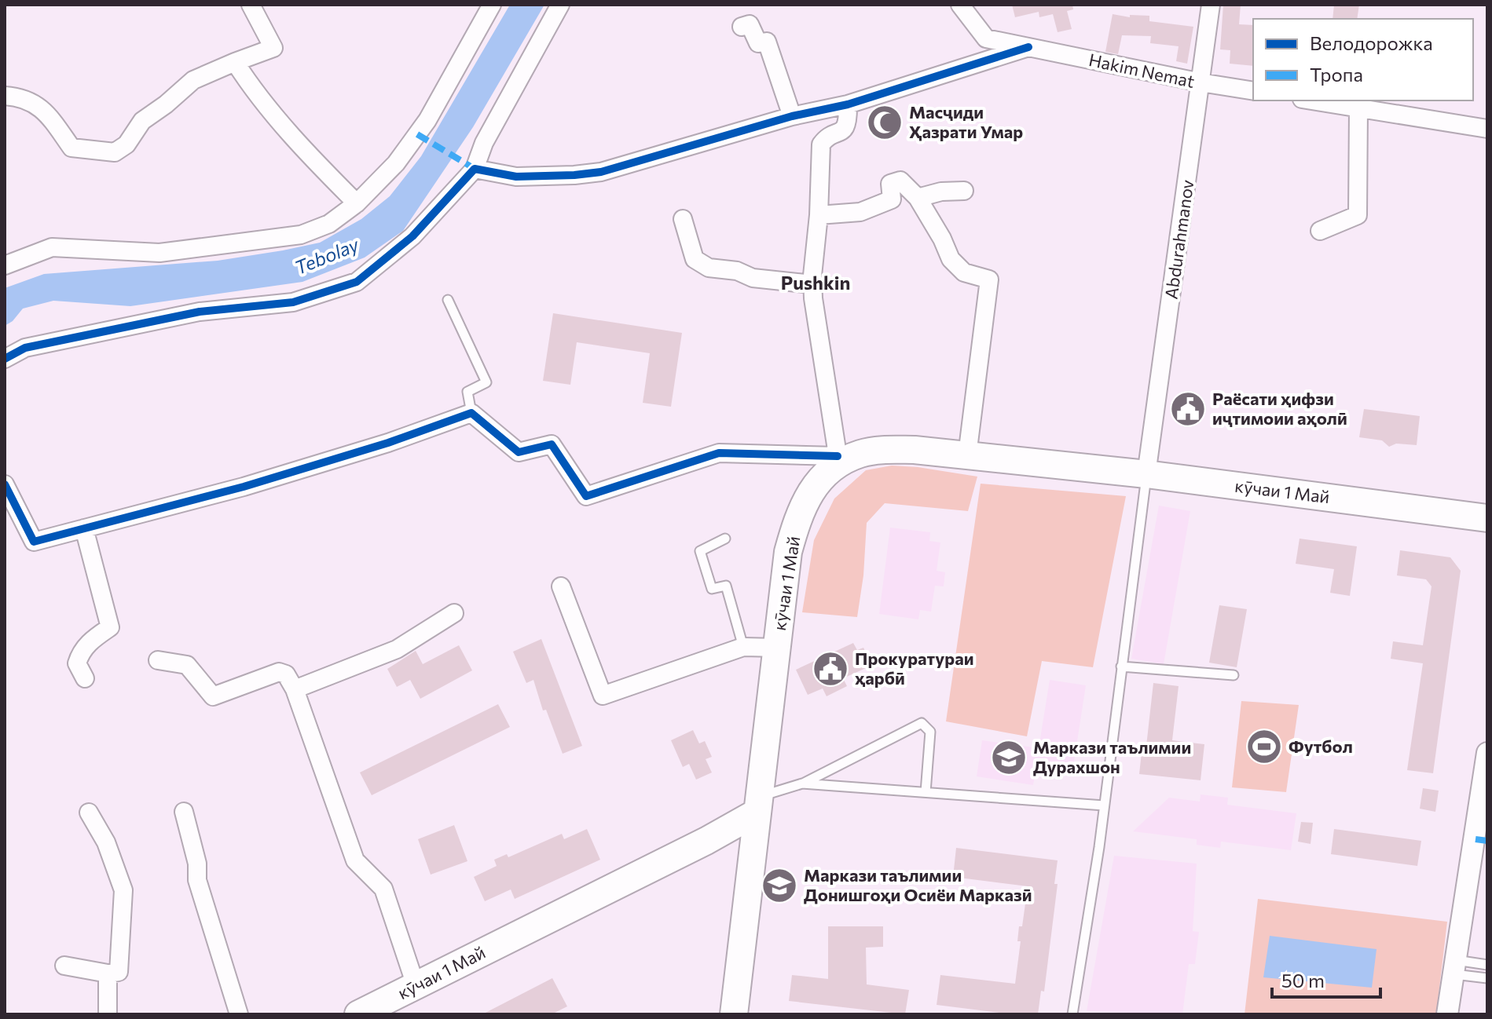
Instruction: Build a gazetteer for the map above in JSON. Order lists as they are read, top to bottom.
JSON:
{
  "streets": {
    "main road": ["кӯчаи 1 Май"],
    "street": ["Hakim Nemat", "Abdurahmanov"]
  },
  "crossings": [
    ["Hakim Nemat", "Abdurahmanov"],
    ["Abdurahmanov", "кӯчаи 1 Май"]
  ],
  "districts": ["Pushkin"],
  "water": ["Tebolay"],
  "places": {
    "mosque": ["Масҷиди Ҳазрати Умар"],
    "public building": ["Раёсати ҳифзи иҷтимоии аҳолӣ", "Прокуратураи ҳарбӣ"],
    "sports": ["Футбол"],
    "school or university": ["Маркази таълимии Дурахшон", "Маркази таълимии Донишгоҳи Осиёи Марказӣ"]
  },
  "legend": ["Велодорожка", "Тропа"],
  "scale_bar": "50 m"
}
